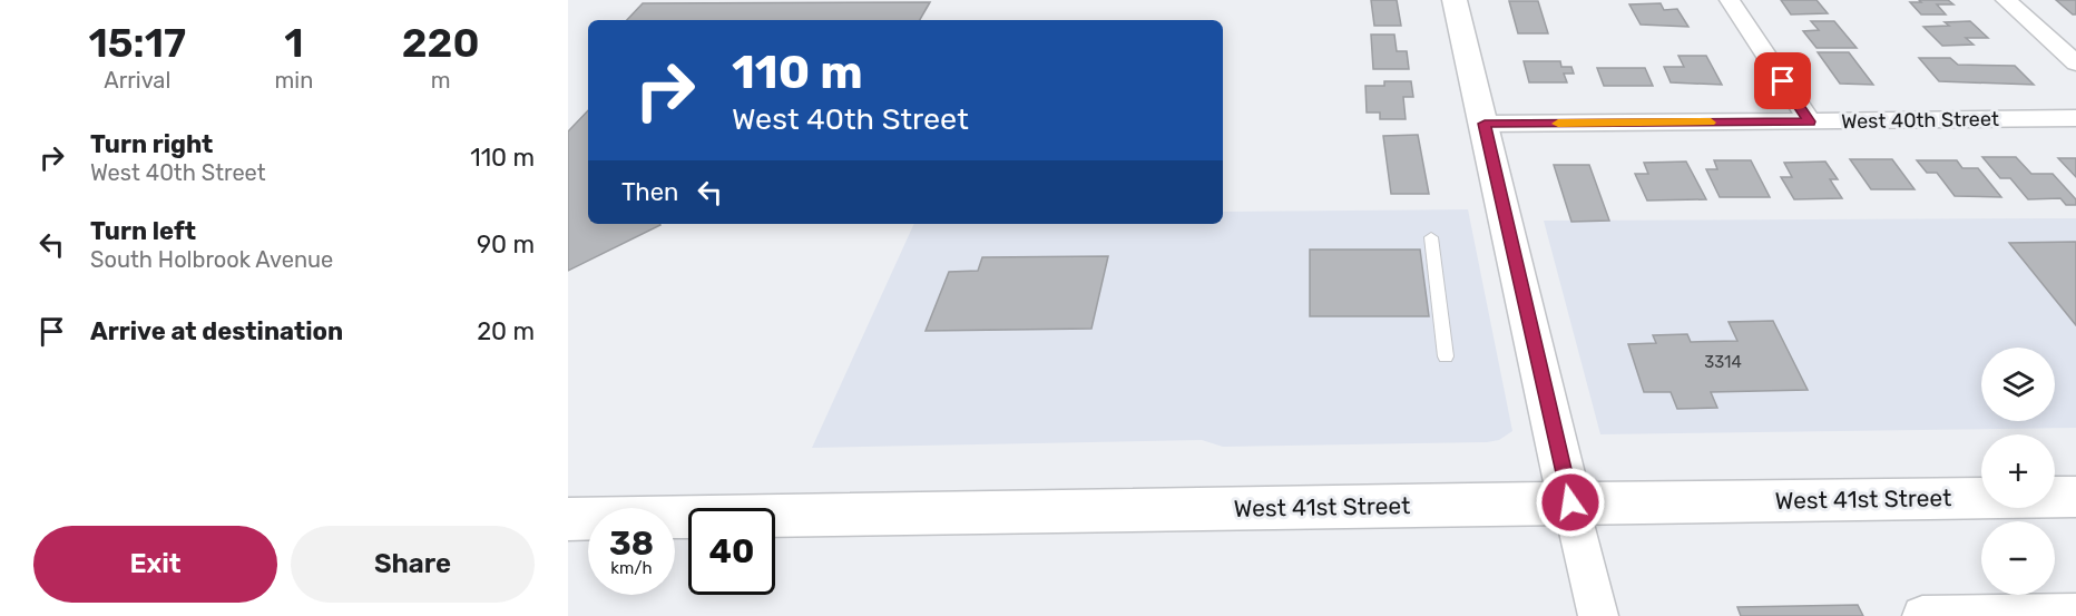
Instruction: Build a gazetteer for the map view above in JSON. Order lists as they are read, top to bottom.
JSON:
{
  "streets": {
    "main road": ["West 41st Street"],
    "street": ["West 40th Street"]
  },
  "house_numbers": ["3314"],
  "page": {
    "eta": [
      "15:17",
      "Arrival",
      "1",
      "min",
      "220",
      "m"
    ],
    "turn": ["110 m", "West 40th Street"],
    "list": [
      {
        "name": "Turn right",
        "note": "West 40th Street",
        "value": "110 m"
      },
      {
        "name": "Turn left",
        "note": "South Holbrook Avenue",
        "value": "90 m"
      },
      {
        "name": "Arrive at destination",
        "value": "20 m"
      }
    ],
    "then": "Then",
    "map_buttons": ["+", "−"],
    "speed": "38 km/h",
    "limit": "40",
    "buttons": ["Exit", "Share"]
  }
}
